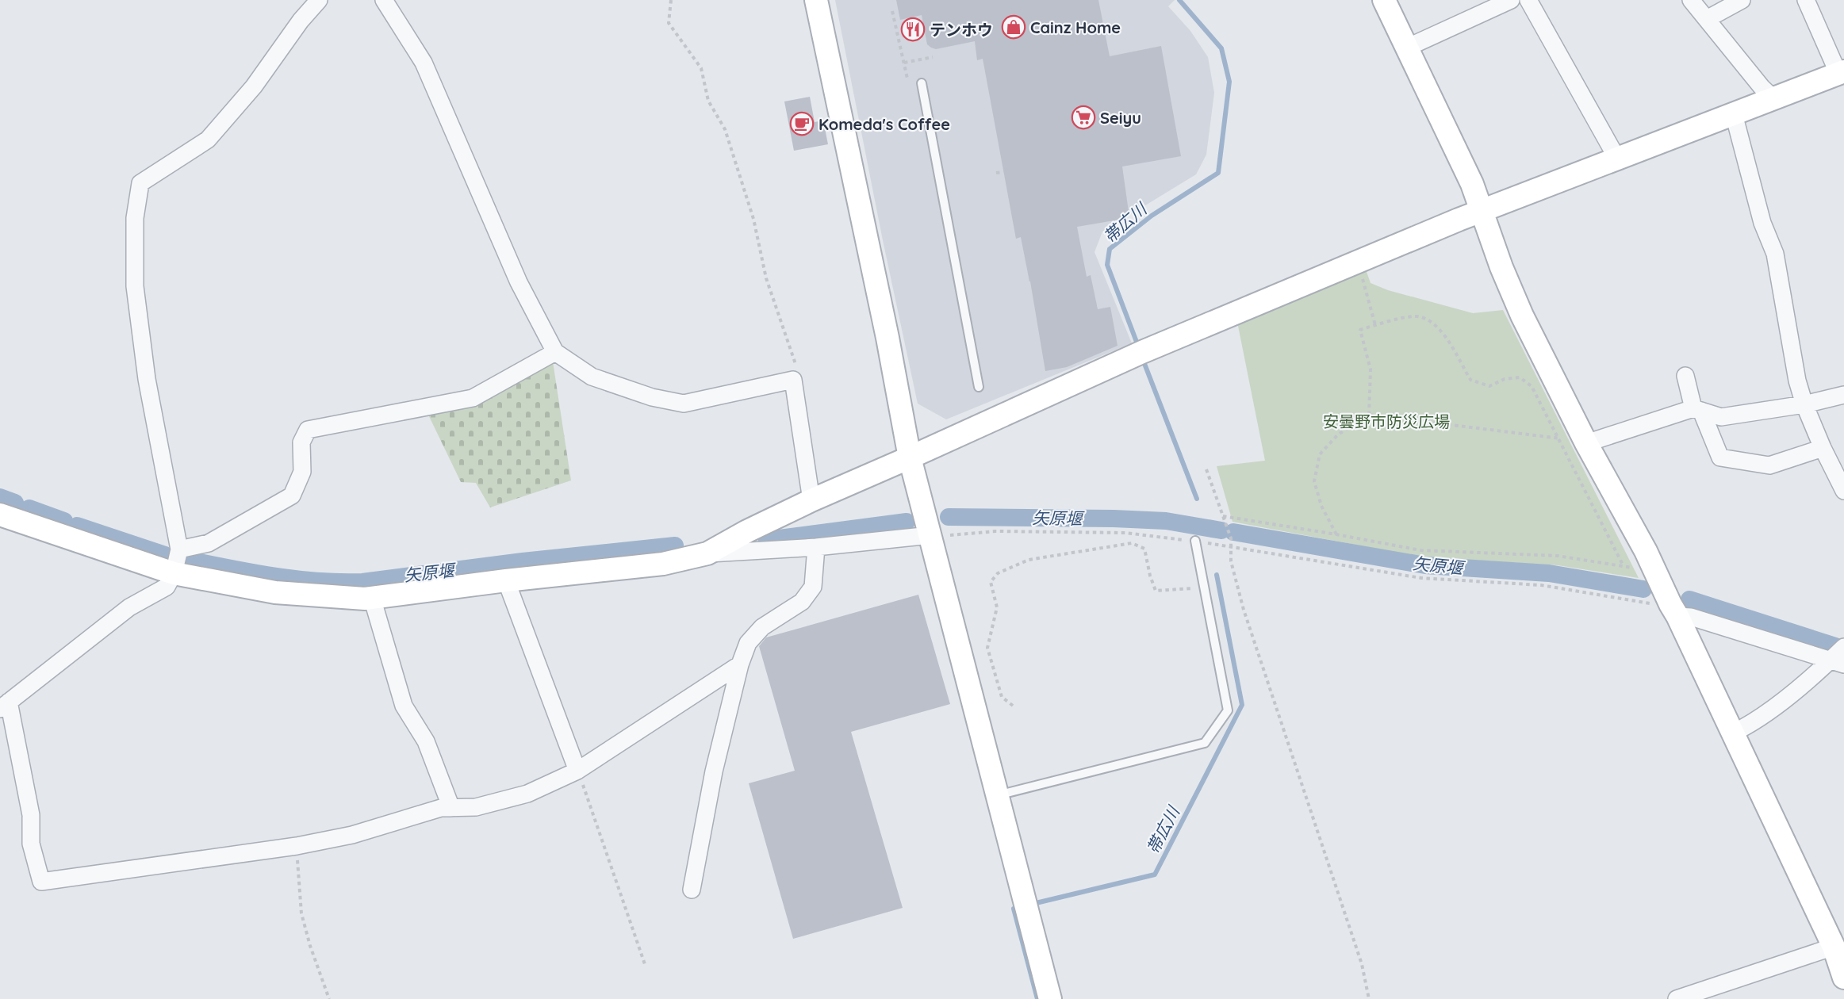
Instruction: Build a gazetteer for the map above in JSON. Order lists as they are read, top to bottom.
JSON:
{
  "water": ["帯広川", "矢原堰"],
  "parks": ["安曇野市防災広場"],
  "places": {
    "shop": ["Cainz Home"],
    "restaurant": ["テンホウ"],
    "supermarket": ["Seiyu"],
    "cafe": ["Komeda's Coffee"]
  }
}
